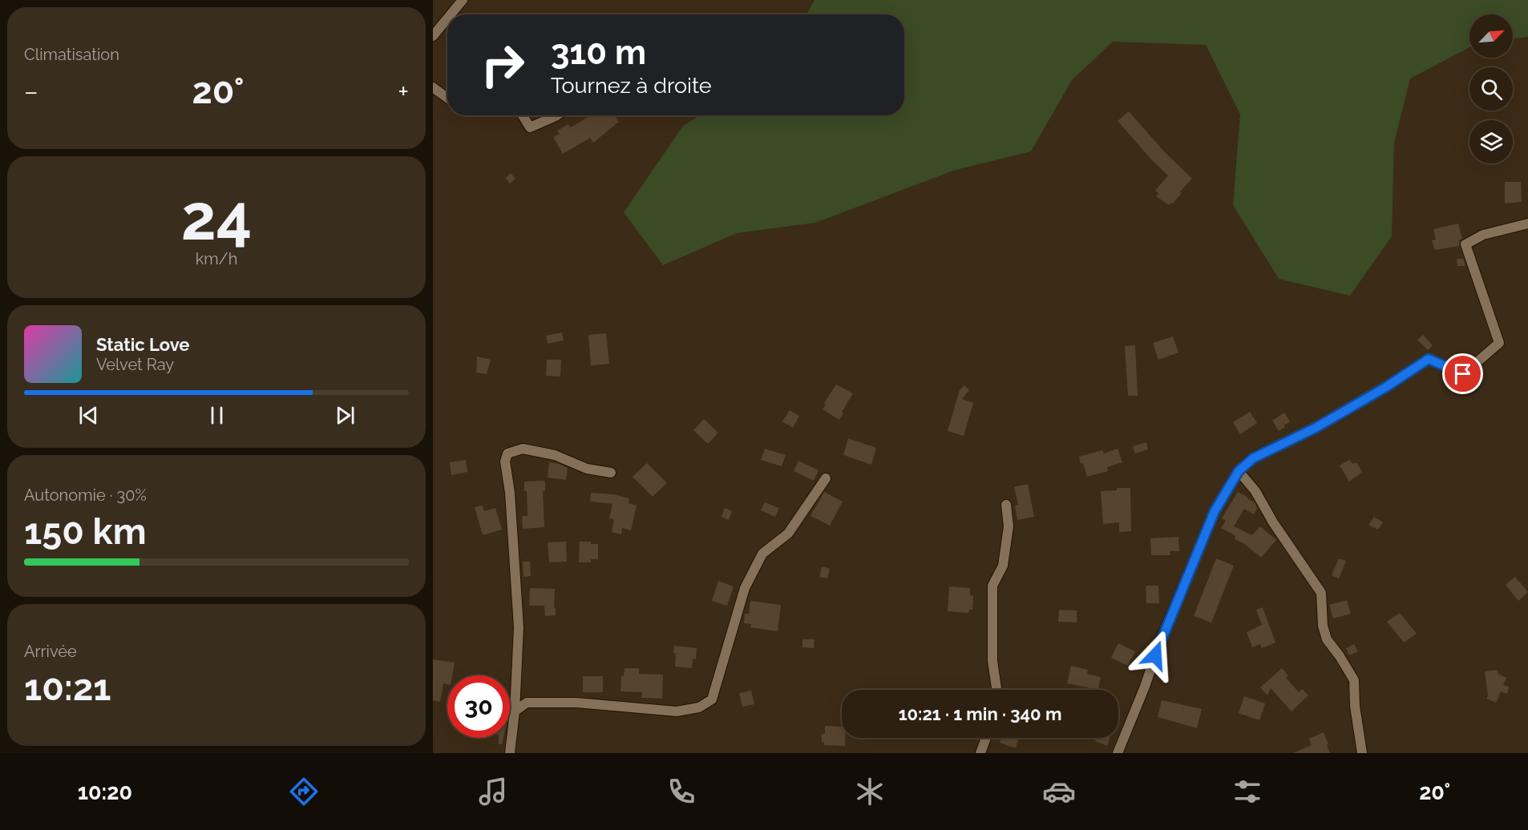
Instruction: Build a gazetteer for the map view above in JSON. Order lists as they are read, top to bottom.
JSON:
{
  "north": "top right",
  "page": {
    "tile": [
      "Climatisation",
      ["24", "km/h"],
      ["Autonomie · 30%", "150 km"],
      ["Arrivée", "10:21"]
    ],
    "turn": ["310 m", "Tournez à droite"],
    "heat": ["−", "20°", "+"],
    "song": ["Static Love", "Velvet Ray"],
    "limit": "30",
    "trip": "10:21 · 1 min · 340 m",
    "tabs": ["10:20", "20°"]
  }
}
